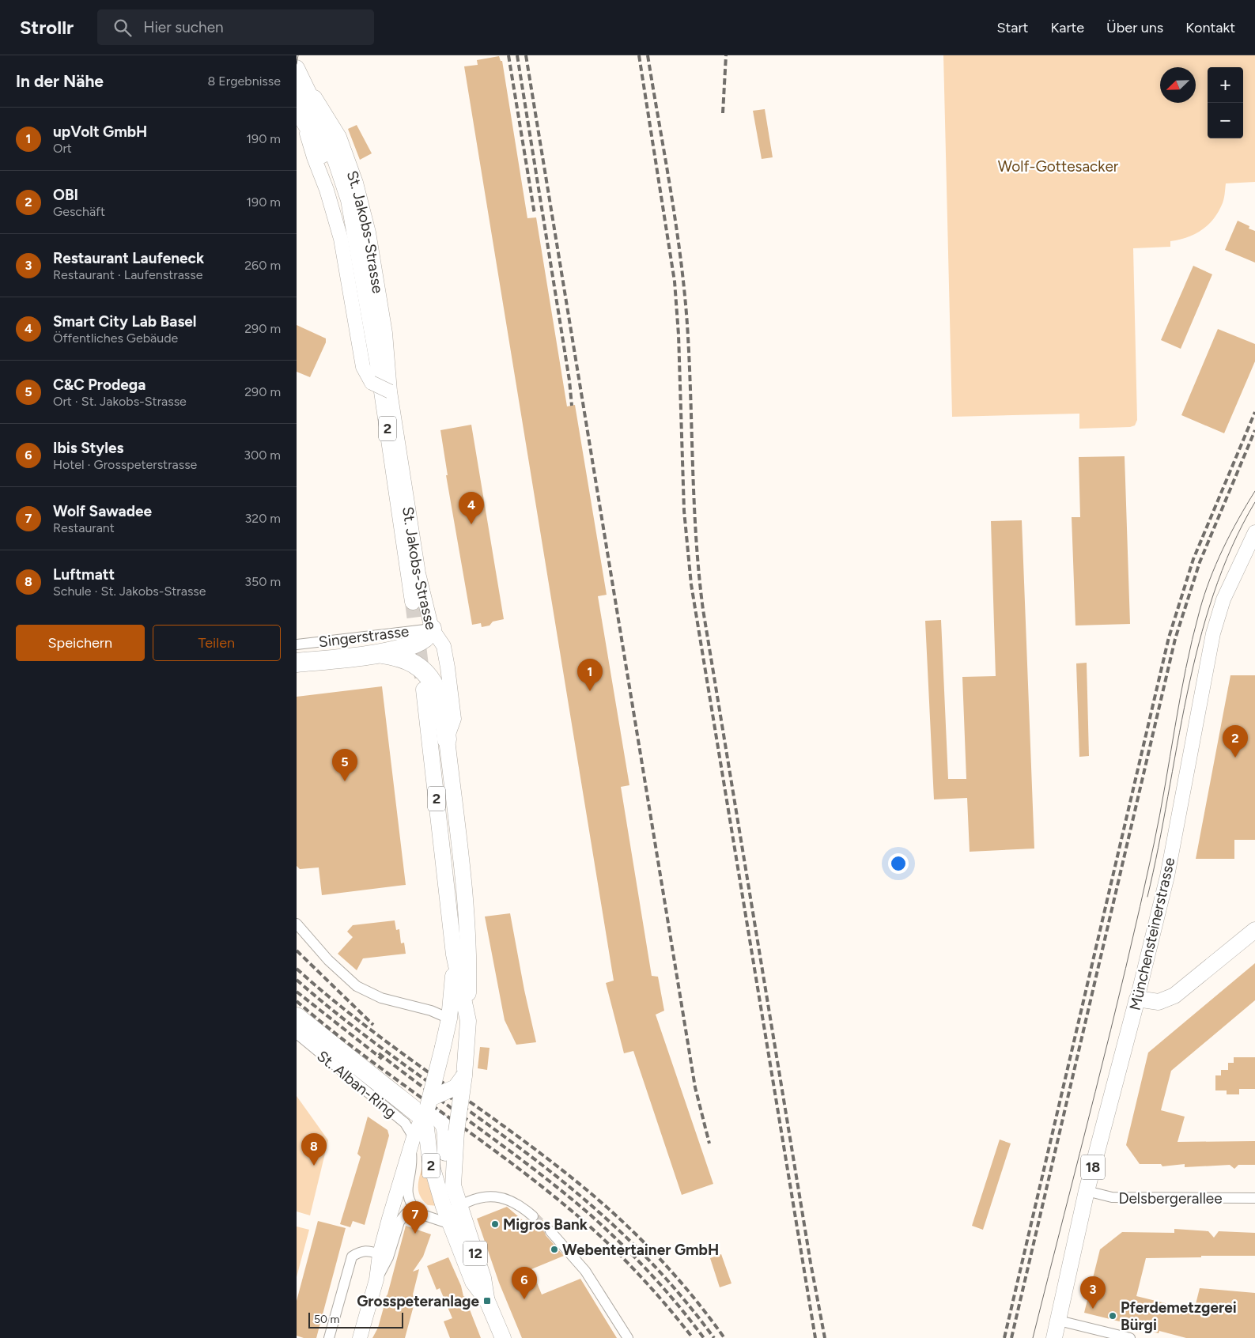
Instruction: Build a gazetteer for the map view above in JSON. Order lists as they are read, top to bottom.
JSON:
{
  "streets": {
    "main road": [
      "St. Jakobs-Strasse",
      "2",
      "Münchensteinerstrasse",
      "18",
      "12"
    ],
    "street": ["Singerstrasse", "St. Alban-Ring", "Delsbergerallee"]
  },
  "crossings": [
    ["St. Jakobs-Strasse", "Singerstrasse"],
    ["2", "St. Alban-Ring"],
    ["2", "12"],
    ["Münchensteinerstrasse", "Delsbergerallee"]
  ],
  "parks": ["Wolf-Gottesacker"],
  "places": {
    "other": ["Migros Bank", "Webentertainer GmbH", "Pferdemetzgerei Bürgi"],
    "transit": ["Grosspeteranlage"]
  },
  "scale_bar": "50 m",
  "north": "bottom left",
  "page": {
    "header": "Strollr",
    "search": "Hier suchen",
    "nav": [
      "Start",
      "Karte",
      "Über uns",
      "Kontakt"
    ],
    "heading": ["In der Nähe", "8 Ergebnisse"],
    "map_buttons": ["+", "−"],
    "list": [
      {
        "mark": "1",
        "name": "upVolt GmbH",
        "note": "Ort",
        "value": "190 m"
      },
      {
        "mark": "2",
        "name": "OBI",
        "note": "Geschäft",
        "value": "190 m"
      },
      {
        "mark": "3",
        "name": "Restaurant Laufeneck",
        "note": "Restaurant · Laufenstrasse",
        "value": "260 m"
      },
      {
        "mark": "4",
        "name": "Smart City Lab Basel",
        "note": "Öffentliches Gebäude",
        "value": "290 m"
      },
      {
        "mark": "5",
        "name": "C&C Prodega",
        "note": "Ort · St. Jakobs-Strasse",
        "value": "290 m"
      },
      {
        "mark": "6",
        "name": "Ibis Styles",
        "note": "Hotel · Grosspeterstrasse",
        "value": "300 m"
      },
      {
        "mark": "7",
        "name": "Wolf Sawadee",
        "note": "Restaurant",
        "value": "320 m"
      },
      {
        "mark": "8",
        "name": "Luftmatt",
        "note": "Schule · St. Jakobs-Strasse",
        "value": "350 m"
      }
    ],
    "pins": [
      "4",
      "1",
      "2",
      "5",
      "8",
      "7",
      "6",
      "3"
    ],
    "buttons": ["Speichern", "Teilen"],
    "scale": "50 m"
  }
}
